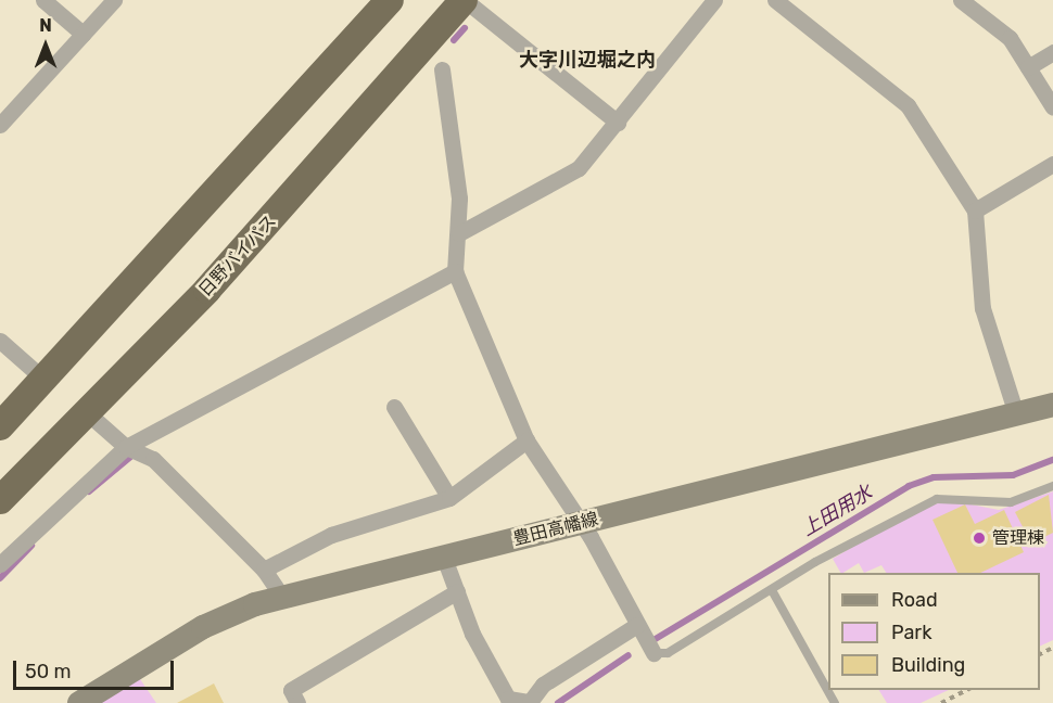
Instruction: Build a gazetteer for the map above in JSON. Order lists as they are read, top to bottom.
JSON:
{
  "streets": {
    "highway": ["日野バイパス"],
    "main road": ["豊田高幡線"]
  },
  "districts": ["大字川辺堀之内"],
  "water": ["上田用水"],
  "places": ["管理棟"],
  "legend": ["Road", "Park", "Building"],
  "scale_bar": "50 m",
  "north": "top"
}
